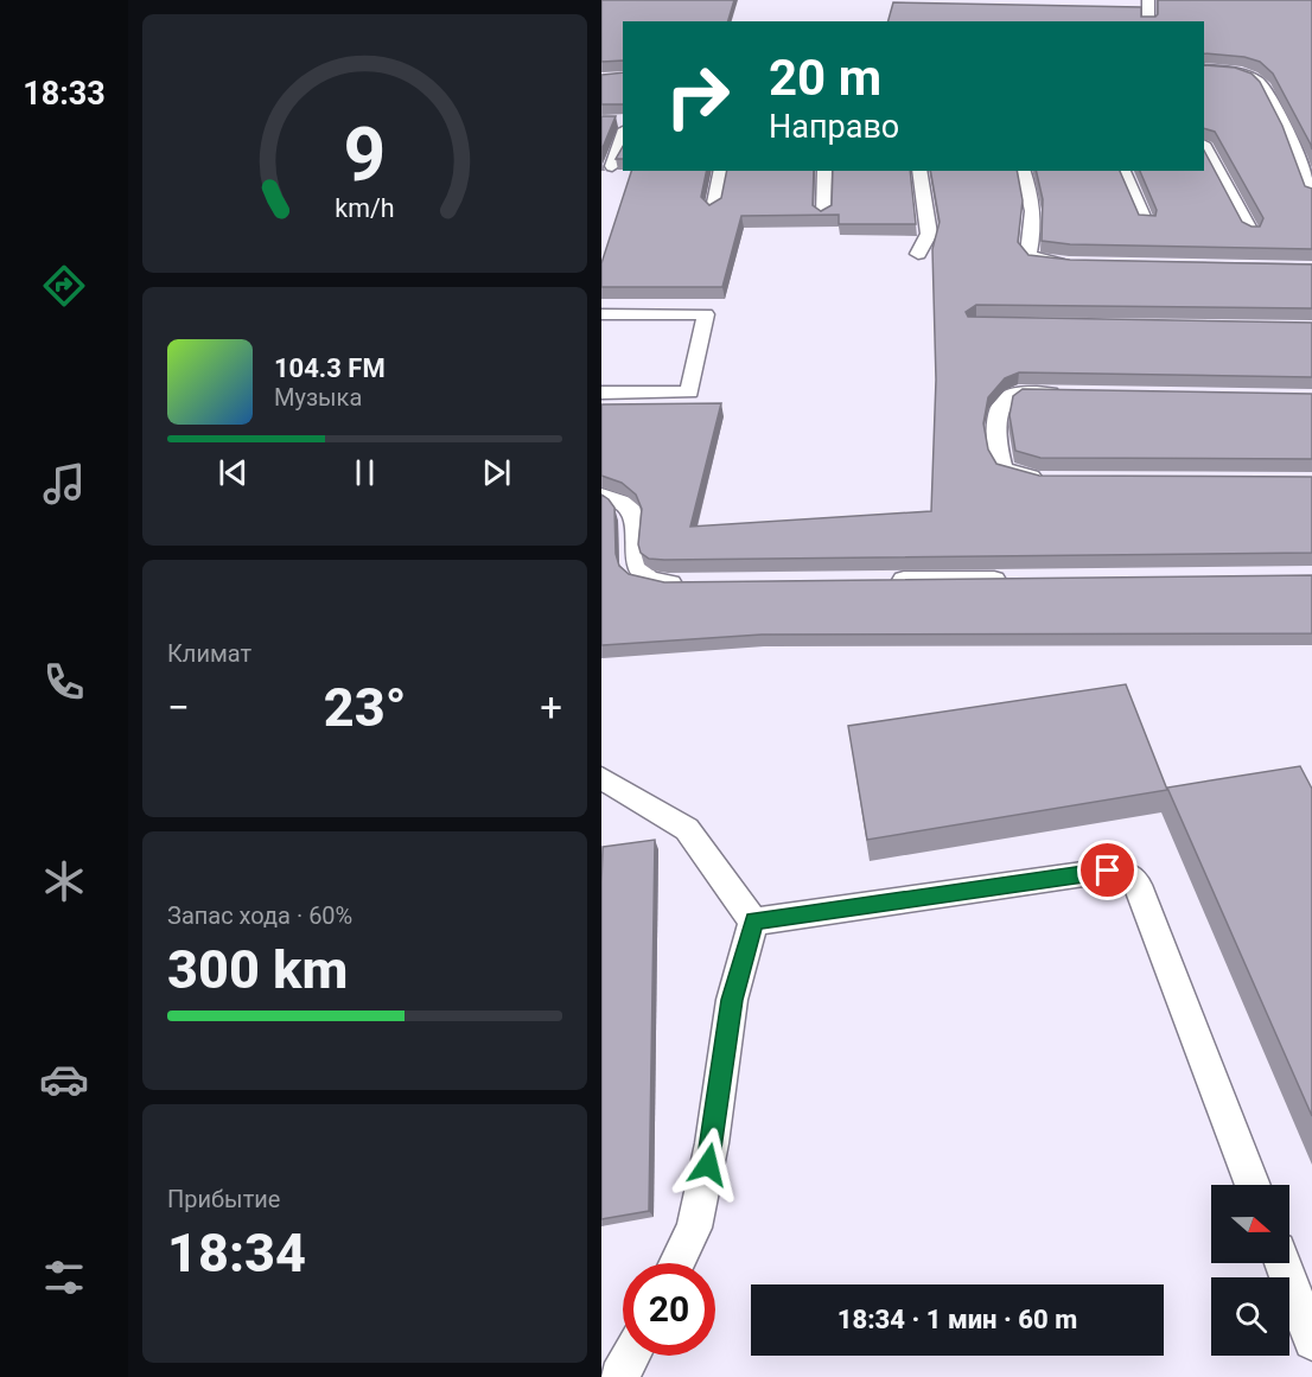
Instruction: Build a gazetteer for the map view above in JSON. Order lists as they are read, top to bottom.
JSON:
{
  "north": "right",
  "page": {
    "tabs": "18:33",
    "turn": ["20 m", "Направо"],
    "song": ["104.3 FM", "Музыка"],
    "tile": [
      "Климат",
      ["Запас хода · 60%", "300 km"],
      ["Прибытие", "18:34"]
    ],
    "heat": ["−", "23°", "+"],
    "limit": "20",
    "trip": "18:34 · 1 мин · 60 m",
    "gauge": ["9", "km/h"]
  }
}
